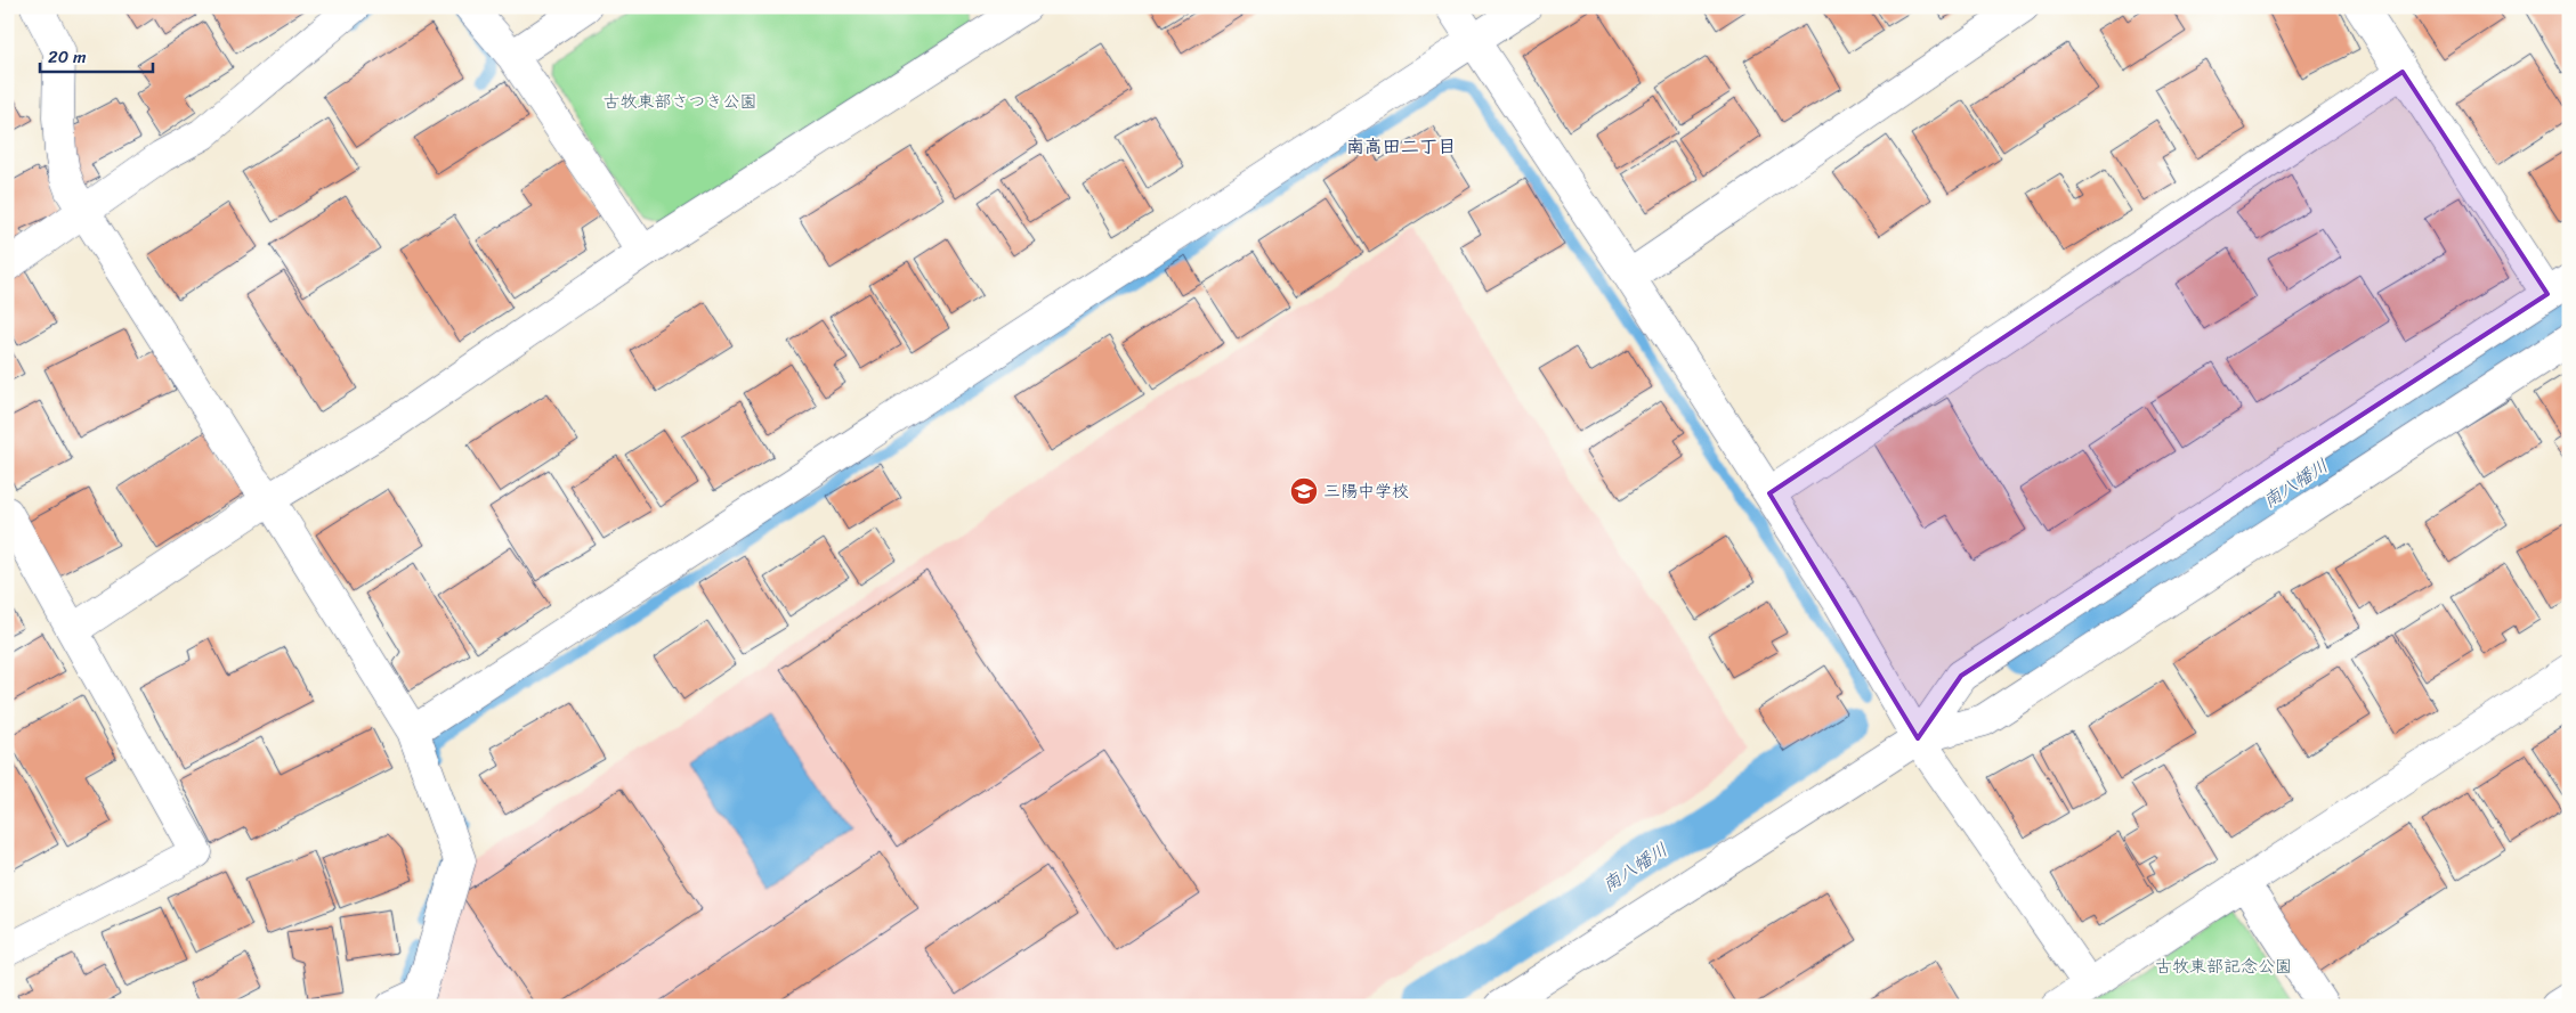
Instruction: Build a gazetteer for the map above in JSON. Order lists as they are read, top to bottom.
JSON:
{
  "districts": ["南高田二丁目"],
  "water": ["南八幡川"],
  "parks": ["古牧東部さつき公園", "古牧東部記念公園"],
  "places": {
    "school or university": ["三陽中学校"]
  },
  "scale_bar": "20 m"
}
